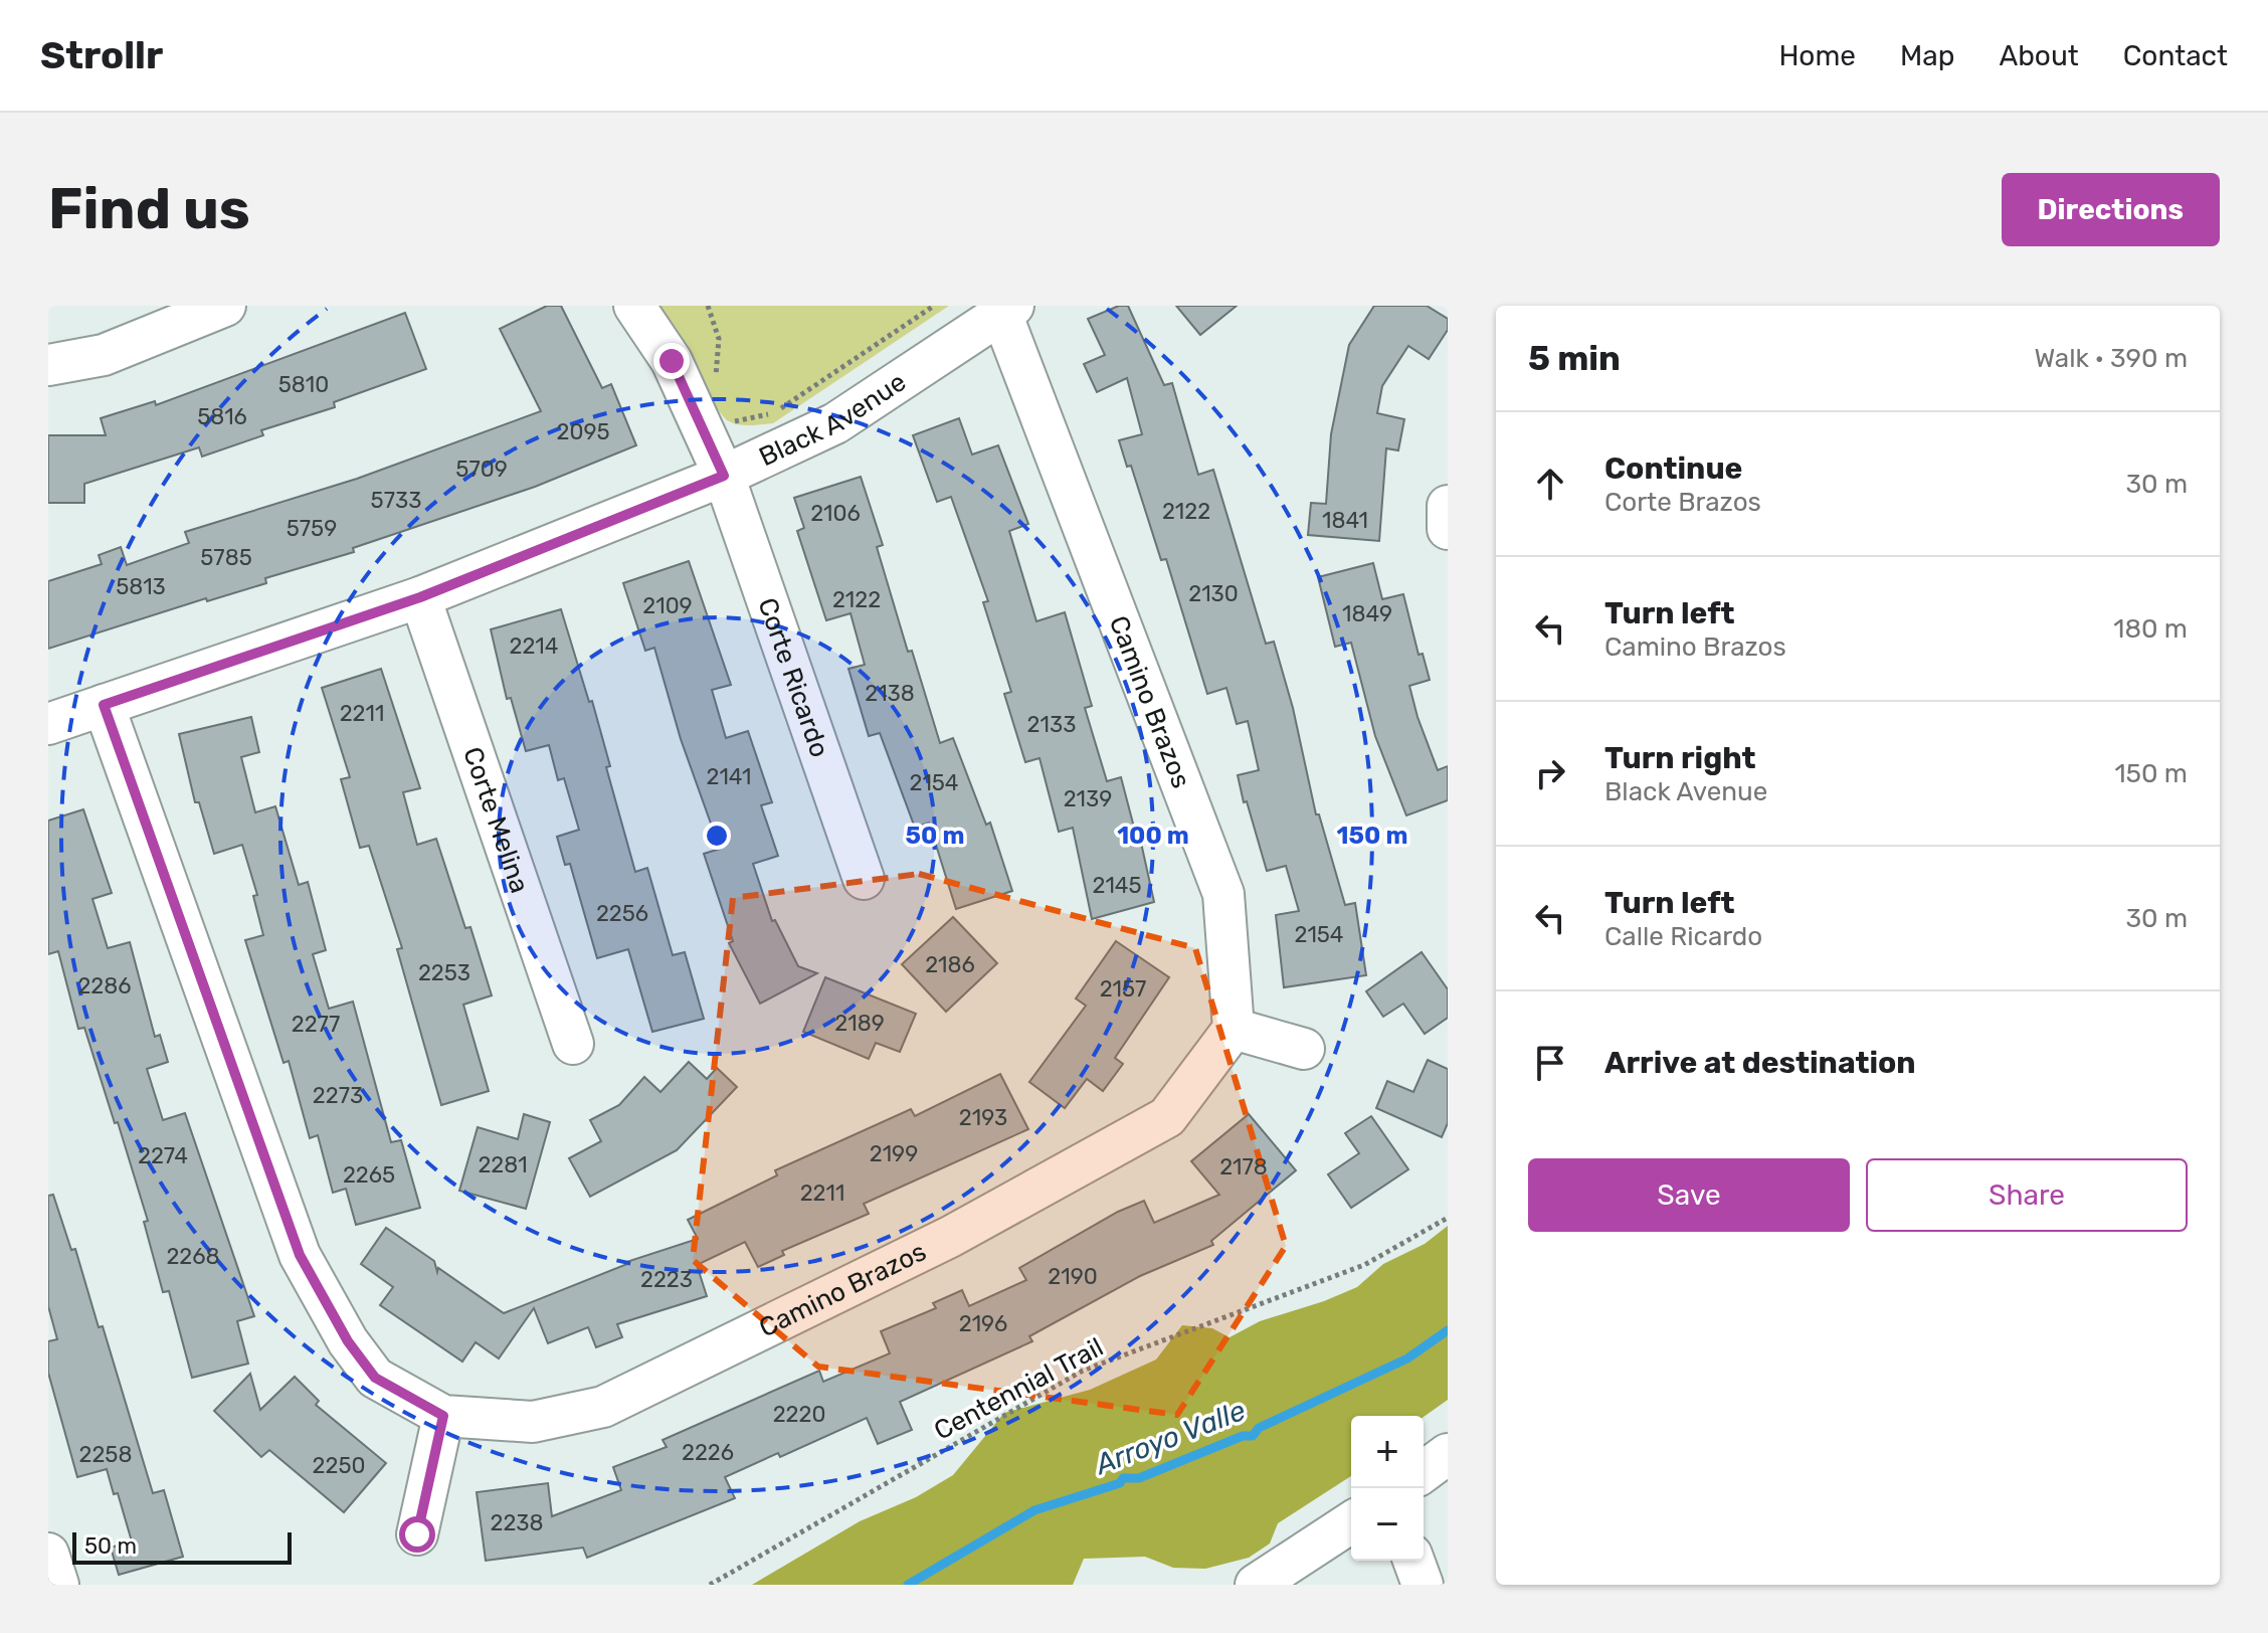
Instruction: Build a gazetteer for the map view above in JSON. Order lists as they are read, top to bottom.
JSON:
{
  "streets": {
    "street": [
      "Black Avenue",
      "Corte Ricardo",
      "Camino Brazos",
      "Corte Melina"
    ],
    "path": ["Centennial Trail"]
  },
  "crossings": [
    ["Black Avenue", "Corte Ricardo"],
    ["Black Avenue", "Camino Brazos"],
    ["Black Avenue", "Corte Melina"]
  ],
  "water": ["Arroyo Valle"],
  "house_numbers": [
    "5810",
    "5816",
    "2095",
    "5709",
    "5733",
    "2122",
    "2106",
    "1841",
    "5759",
    "5785",
    "5813",
    "2130",
    "2122",
    "2109",
    "1849",
    "2214",
    "2138",
    "2211",
    "2133",
    "2141",
    "2154",
    "2139",
    "2145",
    "2256",
    "2154",
    "2186",
    "2253",
    "2286",
    "2157",
    "2189",
    "2277",
    "2273",
    "2193",
    "2199",
    "2274",
    "2281",
    "2178",
    "2265",
    "2211",
    "2268",
    "2190",
    "2223",
    "2196",
    "2220",
    "2226",
    "2258",
    "2250",
    "2238"
  ],
  "scale_bar": "50 m",
  "page": {
    "header": "Strollr",
    "nav": [
      "Home",
      "Map",
      "About",
      "Contact"
    ],
    "buttons": [
      "Directions",
      ["Save", "Share"]
    ],
    "title": "Find us",
    "heading": ["5 min", "Walk · 390 m"],
    "list": [
      ["Continue", "Corte Brazos", "30 m"],
      ["Turn left", "Camino Brazos", "180 m"],
      ["Turn right", "Black Avenue", "150 m"],
      ["Turn left", "Calle Ricardo", "30 m"],
      "Arrive at destination"
    ],
    "map_buttons": ["+", "−"],
    "scale": "50 m"
  },
  "rings": ["50 m", "100 m", "150 m"]
}
